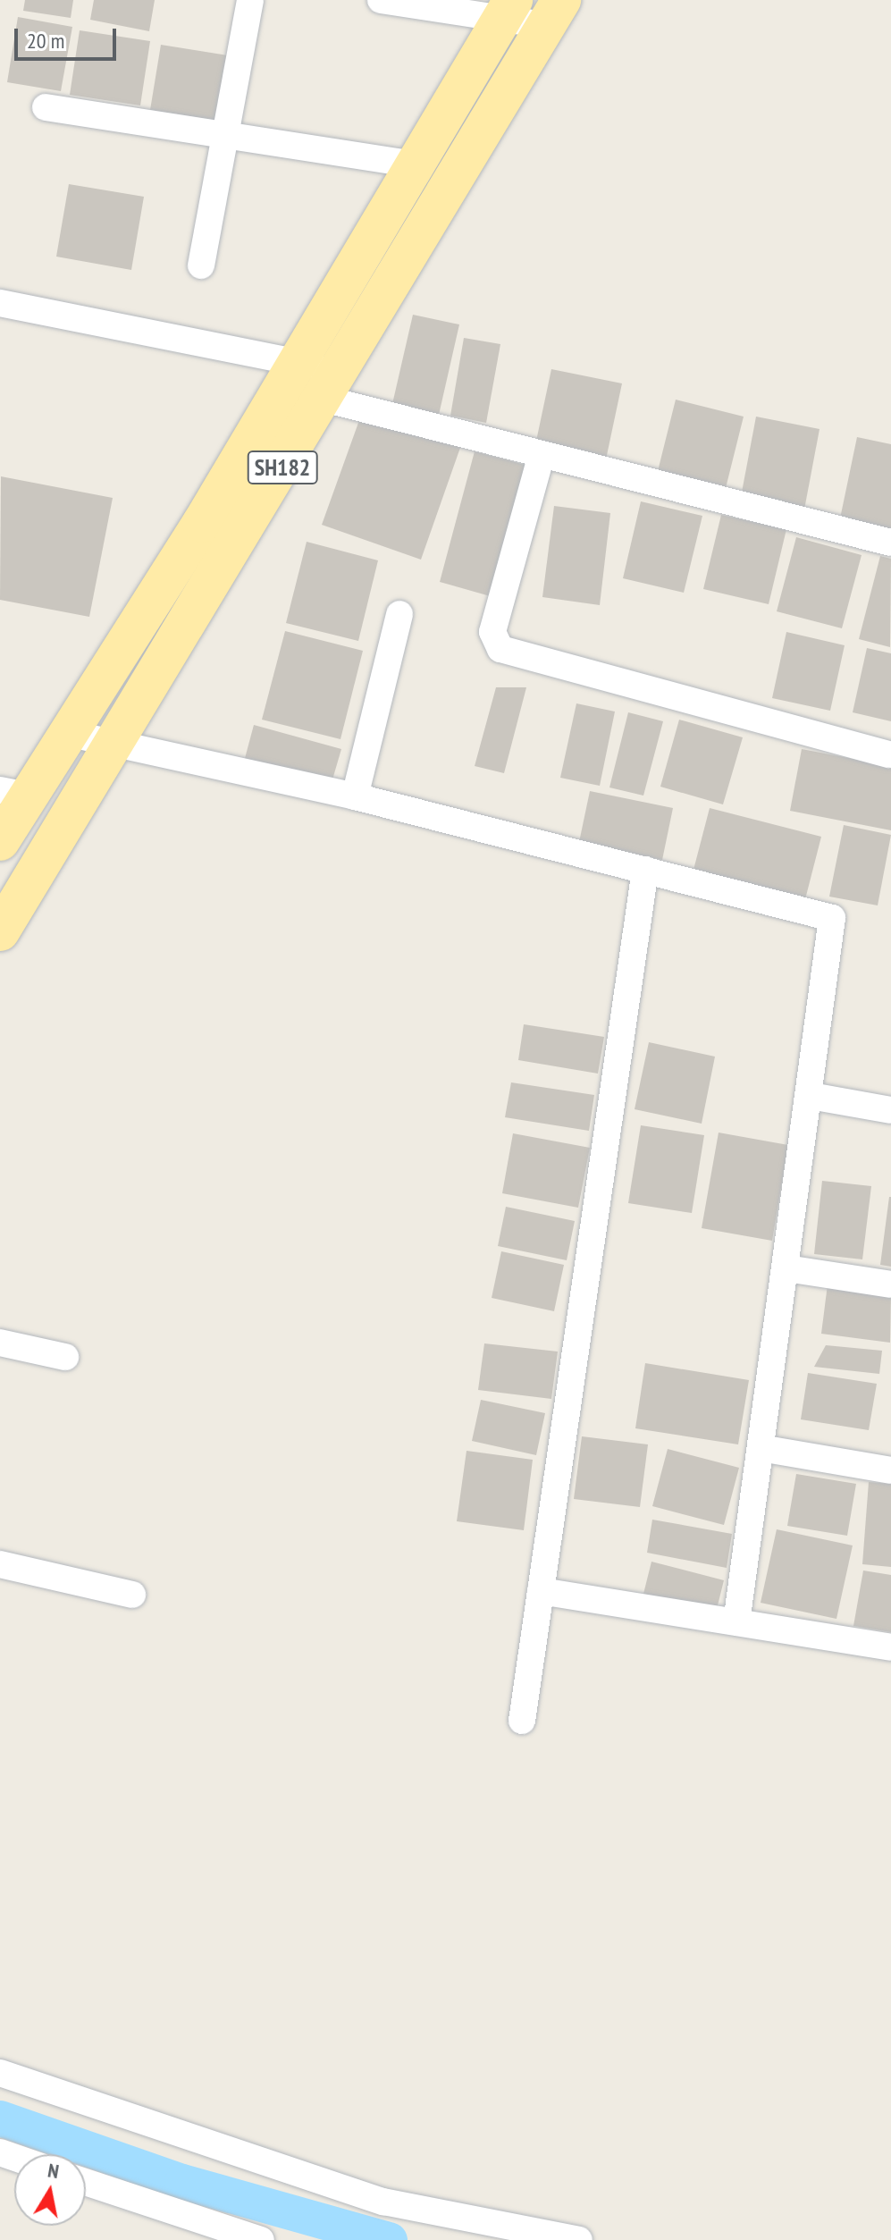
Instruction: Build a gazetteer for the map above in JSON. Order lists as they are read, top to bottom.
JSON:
{
  "streets": {
    "main road": ["SH182"]
  },
  "scale_bar": "20 m",
  "north": "top"
}
